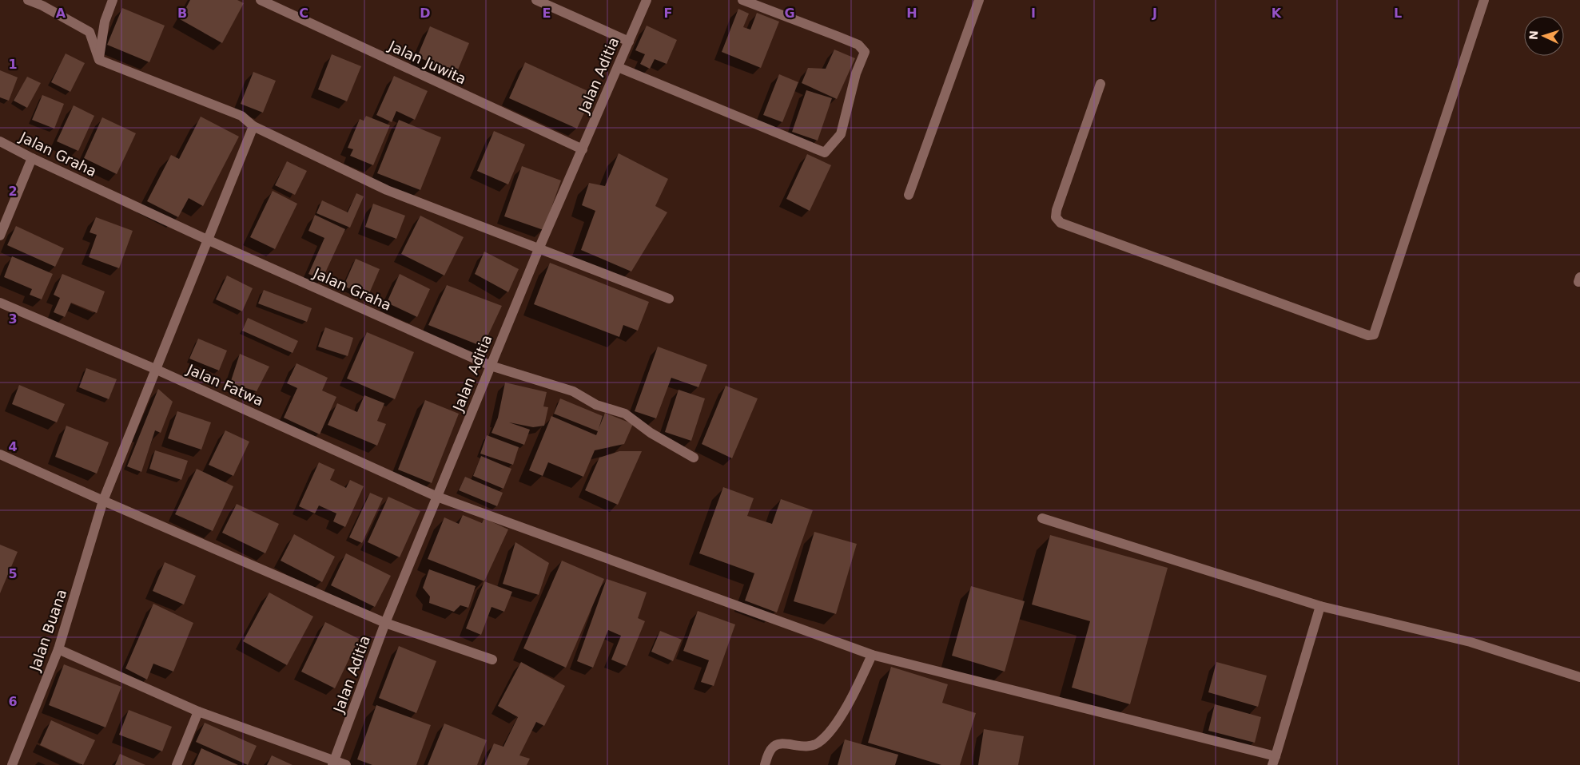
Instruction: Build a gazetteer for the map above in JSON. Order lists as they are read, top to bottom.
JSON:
{
  "streets": {
    "street": [
      "Jalan Juwita",
      "Jalan Aditia",
      "Jalan Graha",
      "Jalan Fatwa",
      "Jalan Buana"
    ]
  },
  "crossings": [
    ["Jalan Juwita", "Jalan Aditia"],
    ["Jalan Aditia", "Jalan Graha"],
    ["Jalan Aditia", "Jalan Fatwa"],
    ["Jalan Graha", "Jalan Buana"],
    ["Jalan Fatwa", "Jalan Buana"]
  ],
  "north": "left",
  "grid": {
    "columns": [
      "A",
      "B",
      "C",
      "D",
      "E",
      "F",
      "G",
      "H",
      "I",
      "J",
      "K",
      "L"
    ],
    "rows": [
      "1",
      "2",
      "3",
      "4",
      "5",
      "6"
    ]
  }
}
